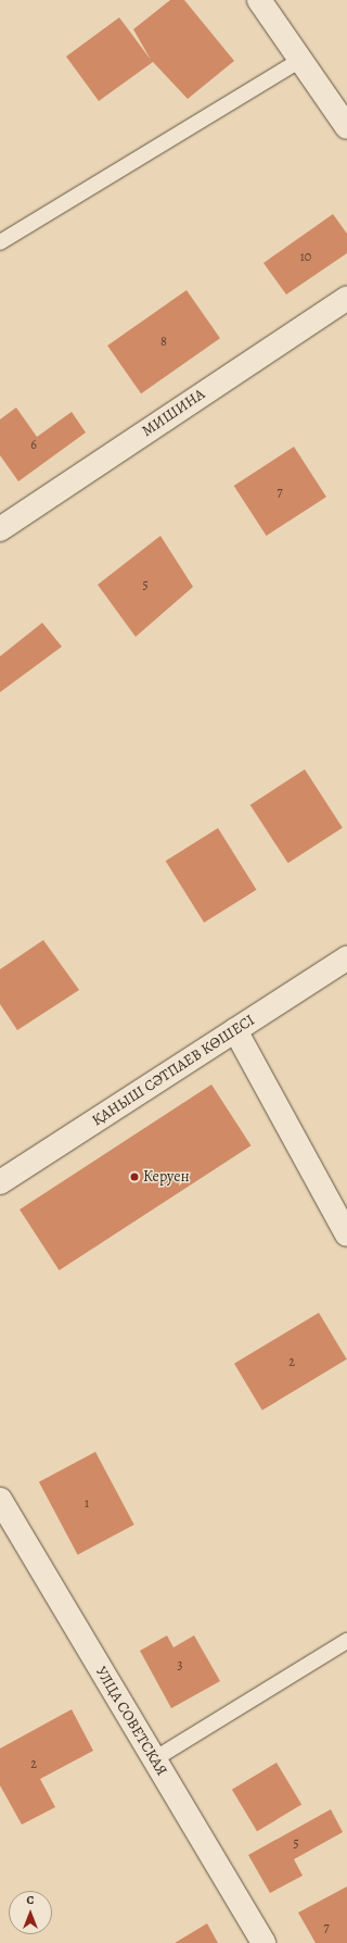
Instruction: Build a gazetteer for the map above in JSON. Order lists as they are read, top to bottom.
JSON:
{
  "streets": {
    "street": ["МИШИНА", "ҚАНЫШ СӘТПАЕВ КӨШЕСІ", "УЛЦА СОВЕТСКАЯ"]
  },
  "places": ["Керуен"],
  "house_numbers": [
    "10",
    "8",
    "6",
    "7",
    "5",
    "2",
    "1",
    "3",
    "2",
    "5",
    "7"
  ],
  "north": "top"
}
